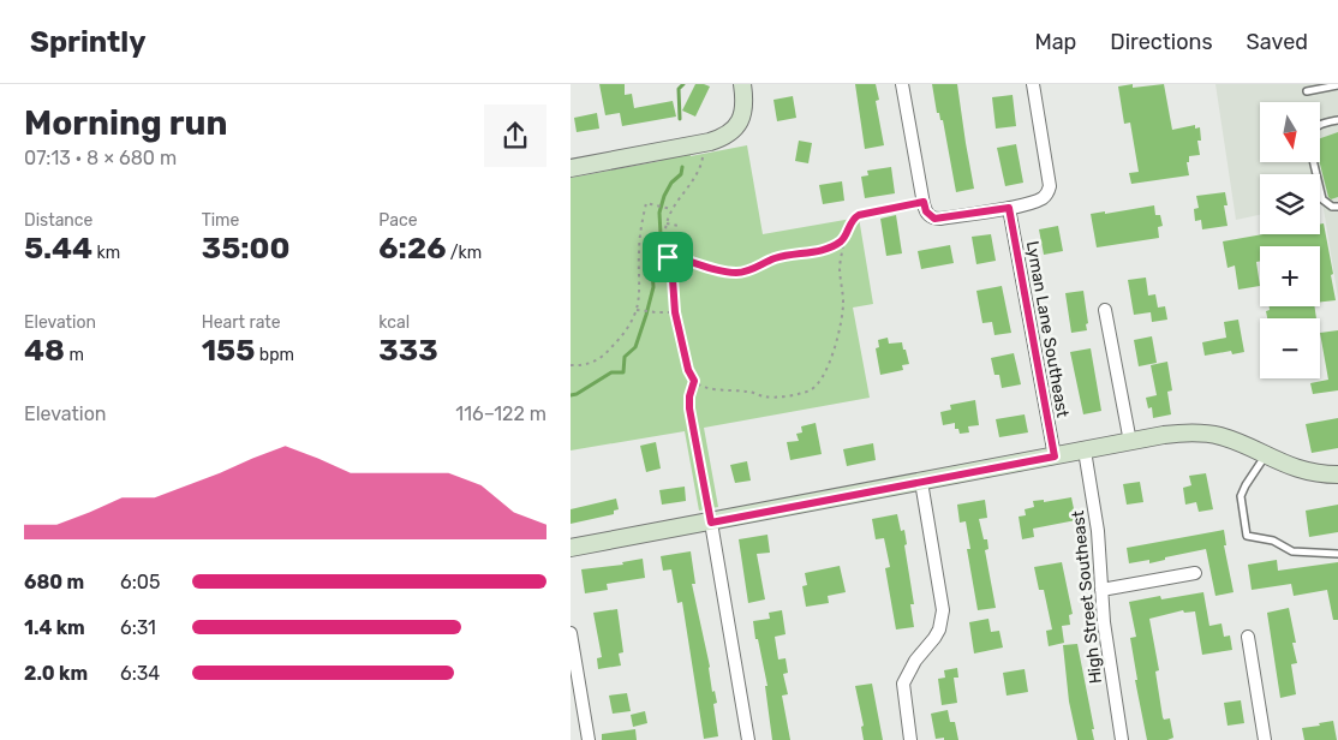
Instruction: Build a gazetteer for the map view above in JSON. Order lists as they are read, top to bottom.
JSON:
{
  "streets": {
    "street": ["Lyman Lane Southeast", "High Street Southeast"]
  },
  "north": "bottom",
  "page": {
    "header": "Sprintly",
    "nav": ["Map", "Directions", "Saved"],
    "heading": ["Morning run", "07:13 · 8 × 680 m"],
    "map_buttons": ["+", "−"],
    "stats": [
      ["Distance", "5.44 km"],
      ["Time", "35:00"],
      ["Pace", "6:26 /km"],
      ["Elevation", "48 m"],
      ["Heart rate", "155 bpm"],
      ["kcal", "333"]
    ],
    "chart": ["Elevation", "116–122 m"],
    "list": [
      {
        "name": "680 m",
        "note": "6:05"
      },
      {
        "name": "1.4 km",
        "note": "6:31"
      },
      {
        "name": "2.0 km",
        "note": "6:34"
      }
    ]
  }
}
